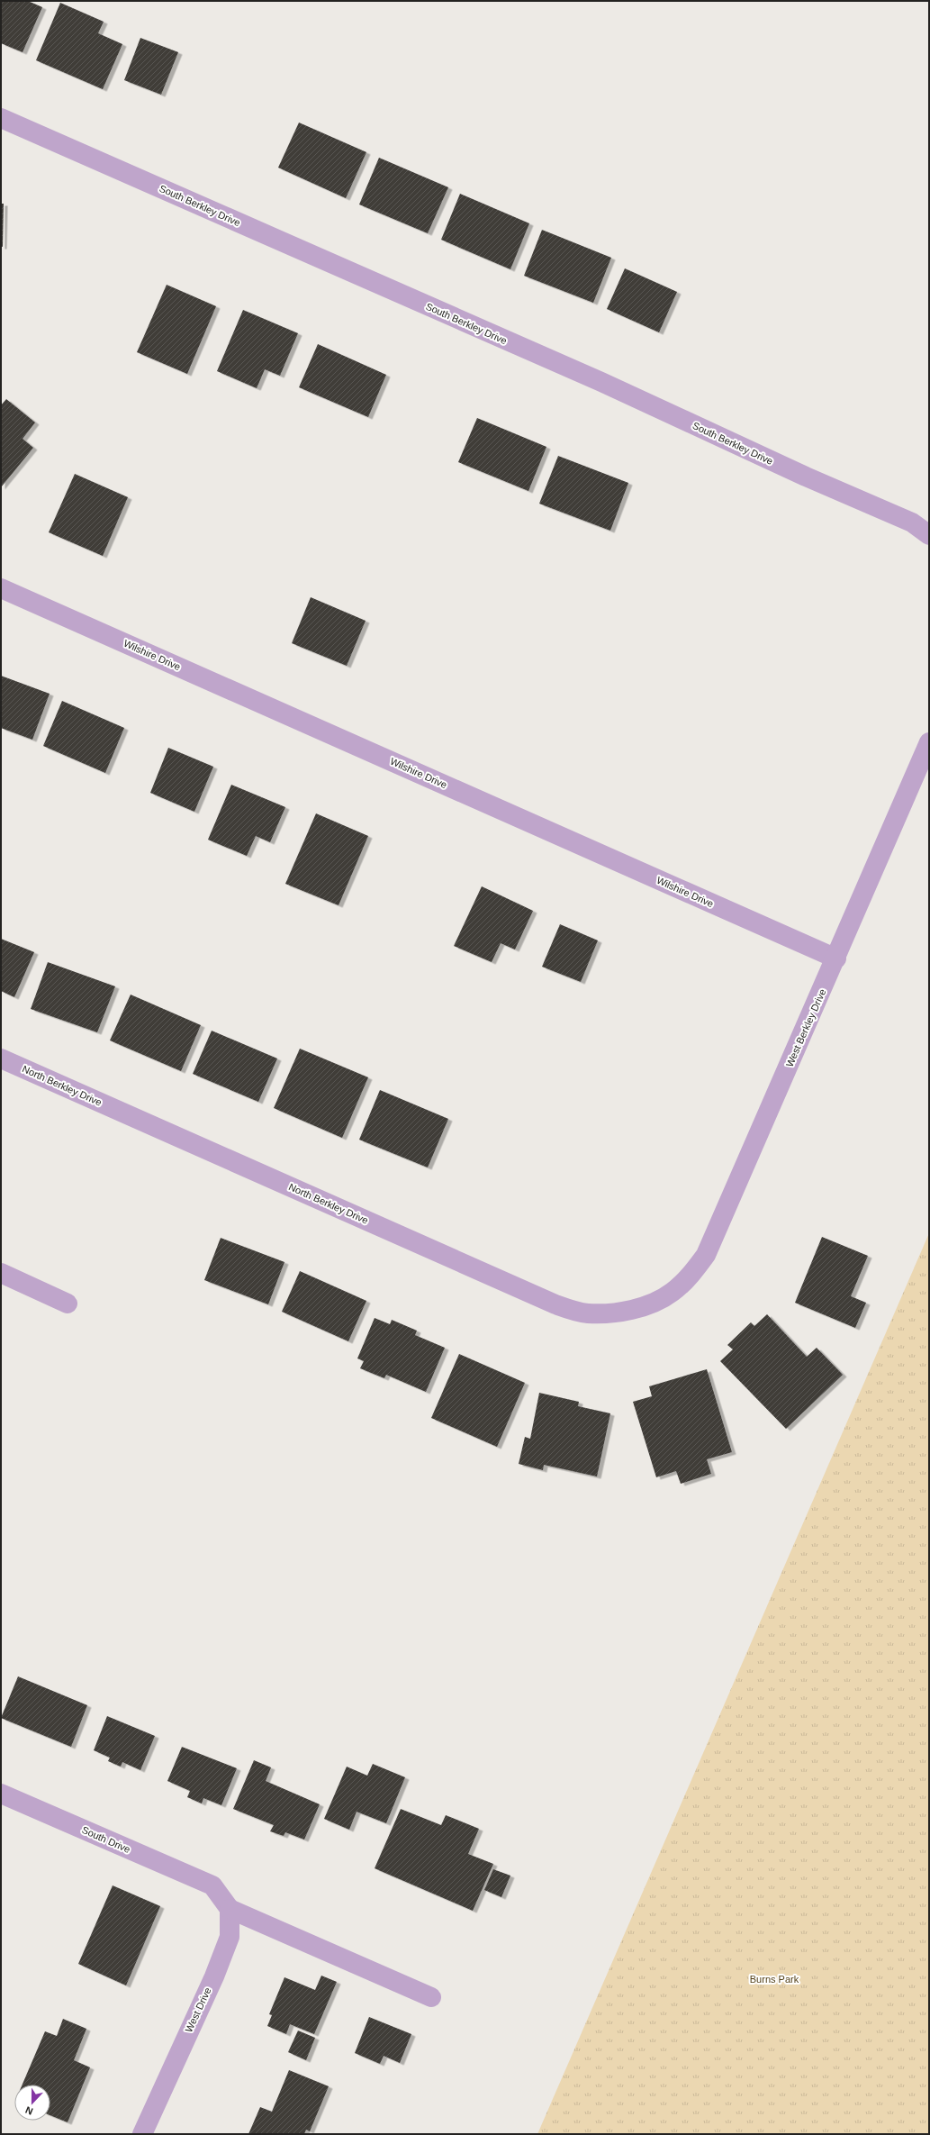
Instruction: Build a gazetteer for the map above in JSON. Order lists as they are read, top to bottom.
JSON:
{
  "streets": {
    "street": [
      "South Berkley Drive",
      "Wilshire Drive",
      "West Berkley Drive",
      "North Berkley Drive",
      "South Drive",
      "West Drive"
    ]
  },
  "crossings": [
    ["Wilshire Drive", "West Berkley Drive"],
    ["West Berkley Drive", "North Berkley Drive"],
    ["South Drive", "West Drive"]
  ],
  "parks": ["Burns Park"],
  "north": "bottom"
}
